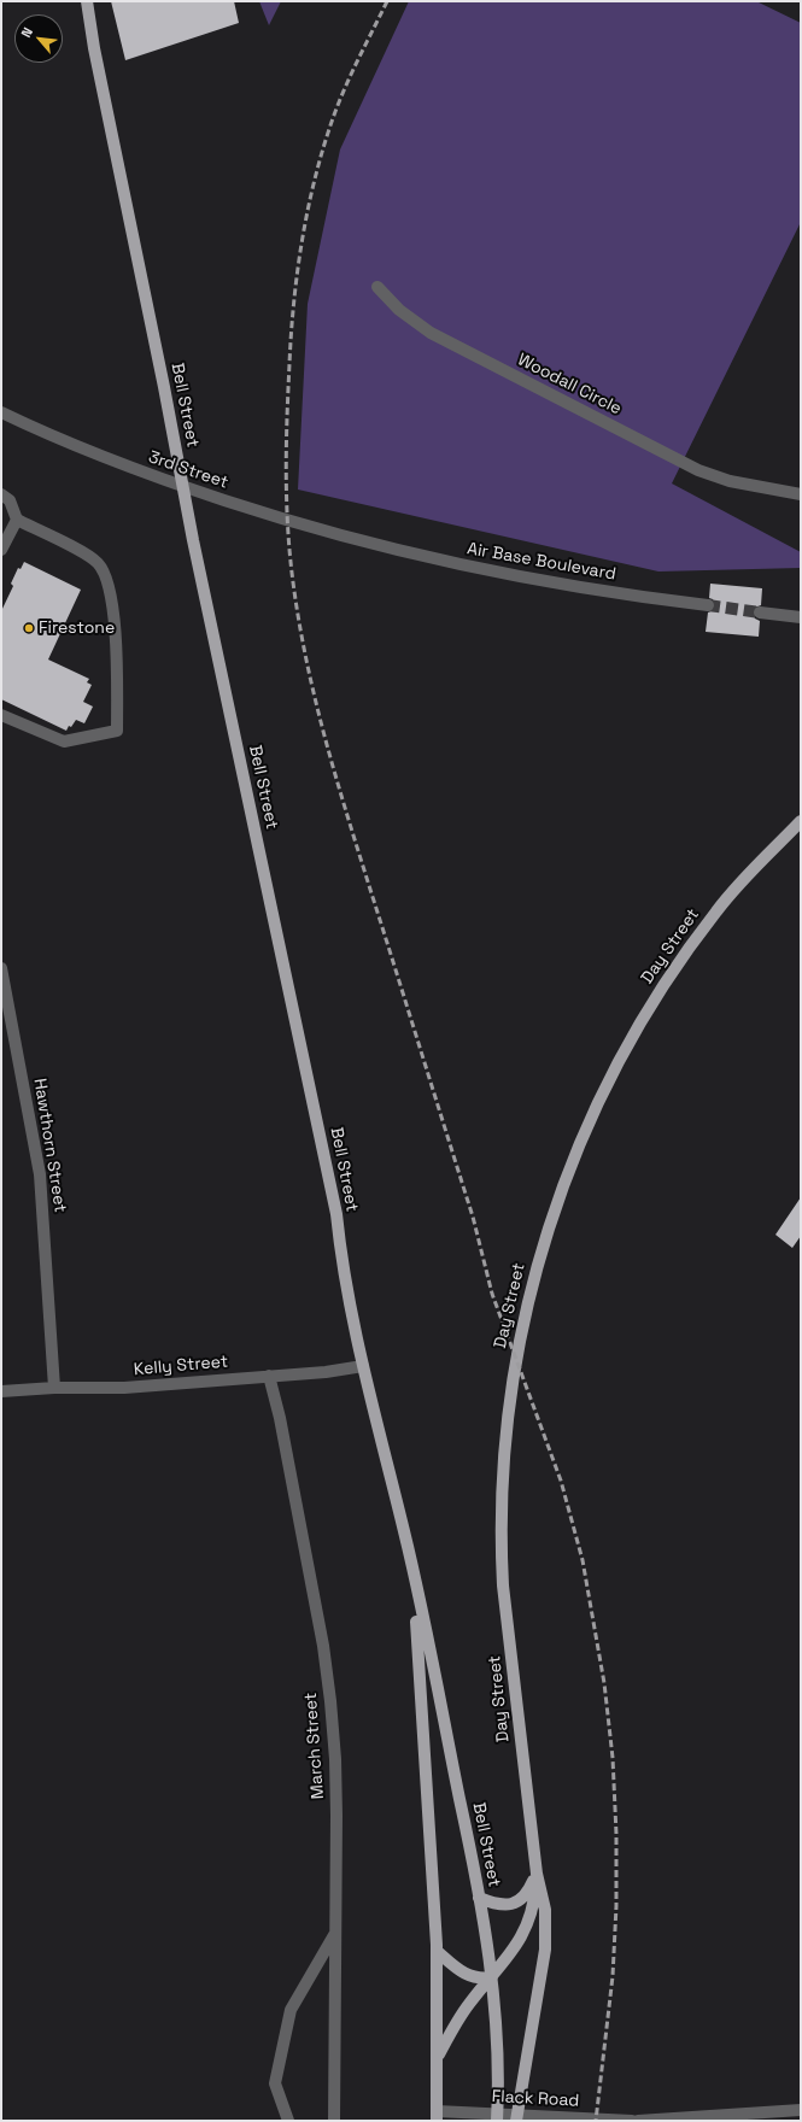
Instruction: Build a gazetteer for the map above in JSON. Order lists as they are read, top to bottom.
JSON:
{
  "streets": {
    "main road": ["Bell Street", "Day Street"],
    "street": [
      "Woodall Circle",
      "3rd Street",
      "Air Base Boulevard",
      "Hawthorn Street",
      "Kelly Street",
      "March Street",
      "Flack Road"
    ]
  },
  "crossings": [
    ["Bell Street", "Day Street"],
    ["Bell Street", "Kelly Street"],
    ["Bell Street", "Flack Road"],
    ["3rd Street", "Air Base Boulevard"],
    ["Day Street", "Flack Road"],
    ["Hawthorn Street", "Kelly Street"],
    ["Kelly Street", "March Street"]
  ],
  "places": ["Firestone"],
  "north": "top left"
}
